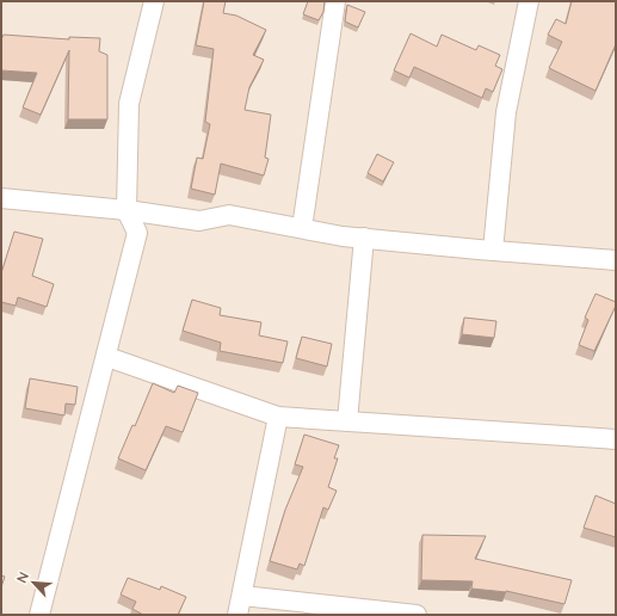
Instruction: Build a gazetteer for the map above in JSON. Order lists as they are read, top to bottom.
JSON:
{
  "north": "top left"
}
